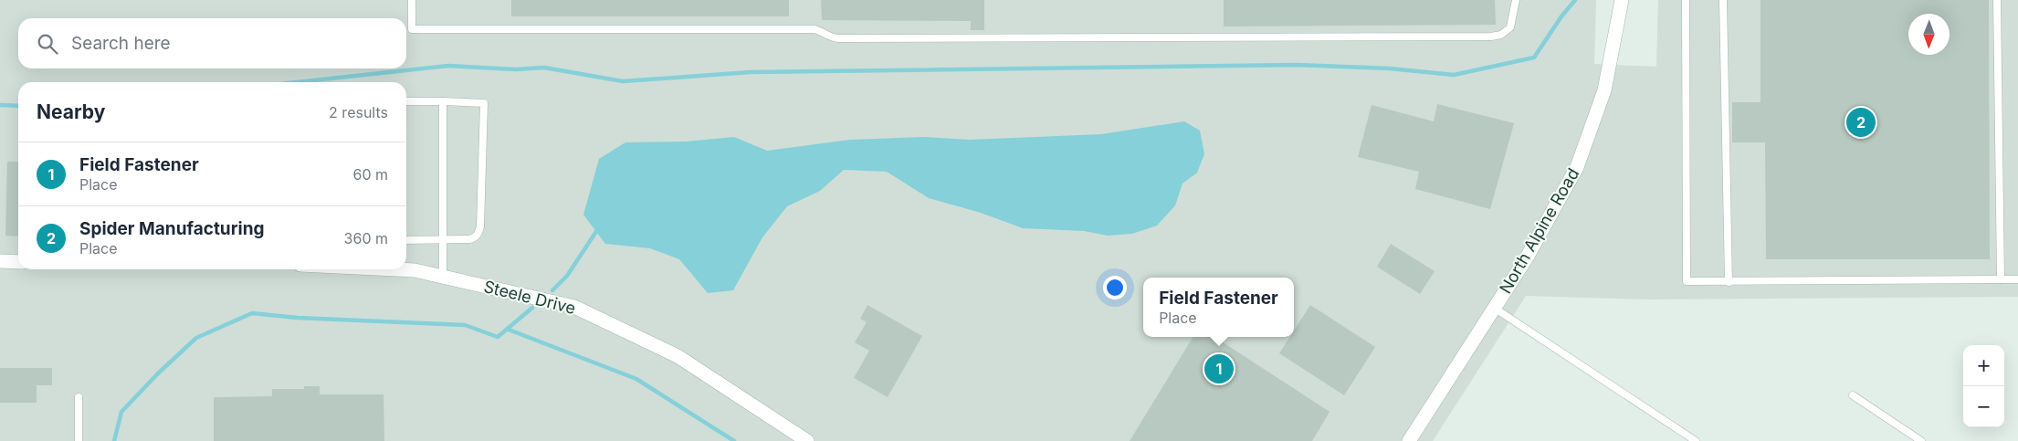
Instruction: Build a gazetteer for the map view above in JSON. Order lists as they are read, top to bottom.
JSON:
{
  "streets": {
    "street": ["North Alpine Road", "Steele Drive"]
  },
  "north": "bottom",
  "page": {
    "search": "Search here",
    "heading": ["Nearby", "2 results"],
    "pins": ["2", "1"],
    "list": [
      {
        "mark": "1",
        "name": "Field Fastener",
        "note": "Place",
        "value": "60 m"
      },
      {
        "mark": "2",
        "name": "Spider Manufacturing",
        "note": "Place",
        "value": "360 m"
      }
    ],
    "popup": ["Field Fastener", "Place"],
    "map_buttons": ["+", "−"]
  }
}
